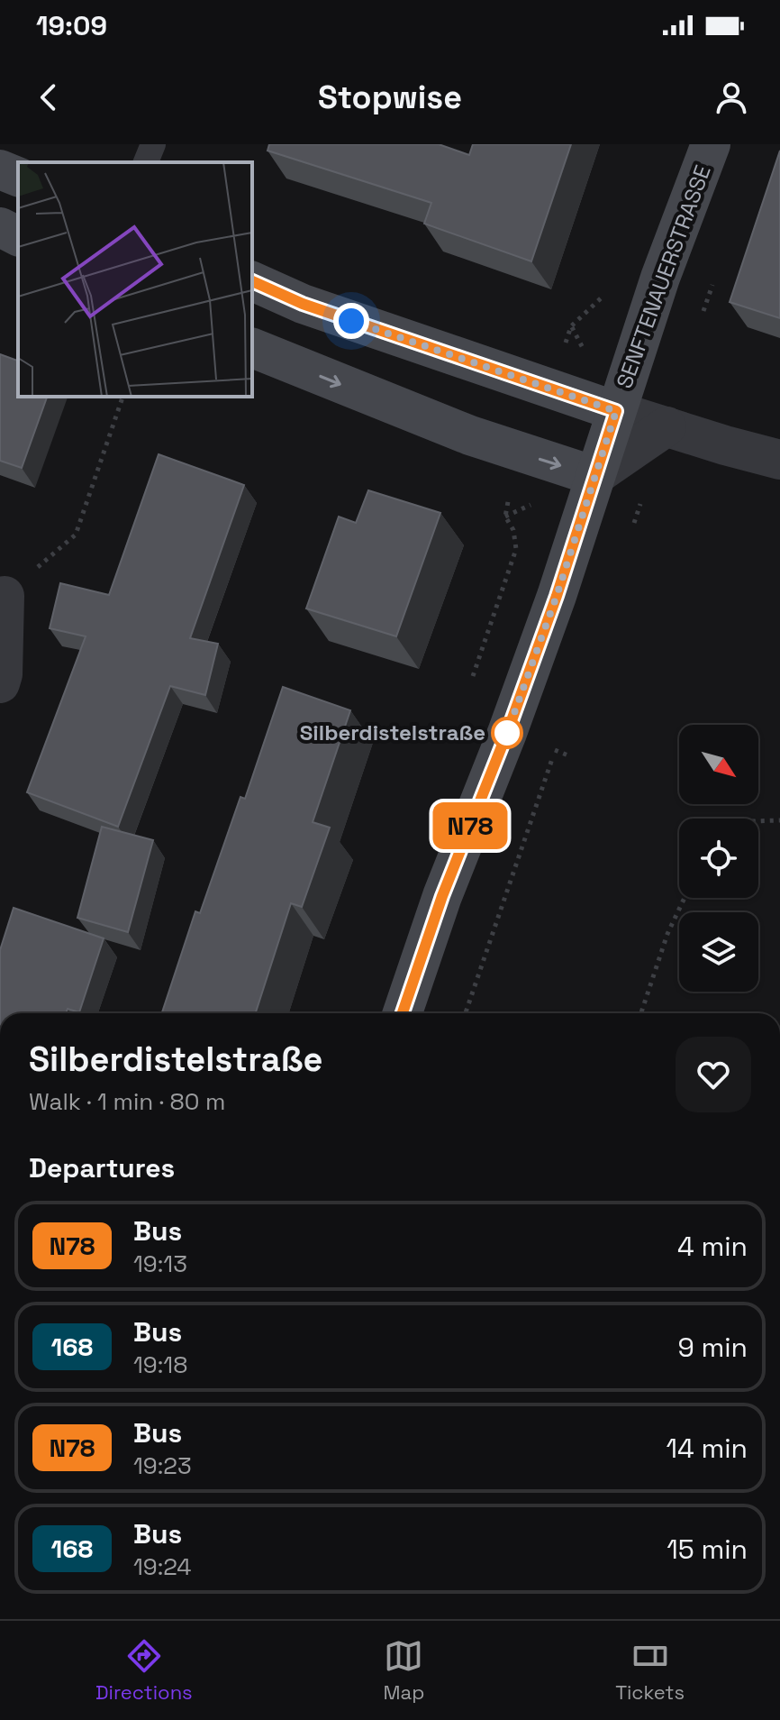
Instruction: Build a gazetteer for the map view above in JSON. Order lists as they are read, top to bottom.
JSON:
{
  "streets": {
    "street": ["SENFTENAUERSTRASSE"]
  },
  "places": ["Silberdistelstraße"],
  "lines": ["bus line N78"],
  "north": "bottom right",
  "page": {
    "status": "19:09",
    "header": "Stopwise",
    "on_map": "N78",
    "heading": [
      ["Silberdistelstraße", "Walk · 1 min · 80 m"],
      "Departures"
    ],
    "list": [
      {
        "mark": "N78",
        "name": "Bus",
        "note": "19:13",
        "value": "4 min"
      },
      {
        "mark": "168",
        "name": "Bus",
        "note": "19:18",
        "value": "9 min"
      },
      {
        "mark": "N78",
        "name": "Bus",
        "note": "19:23",
        "value": "14 min"
      },
      {
        "mark": "168",
        "name": "Bus",
        "note": "19:24",
        "value": "15 min"
      }
    ],
    "tabs": ["Directions", "Map", "Tickets"]
  }
}
